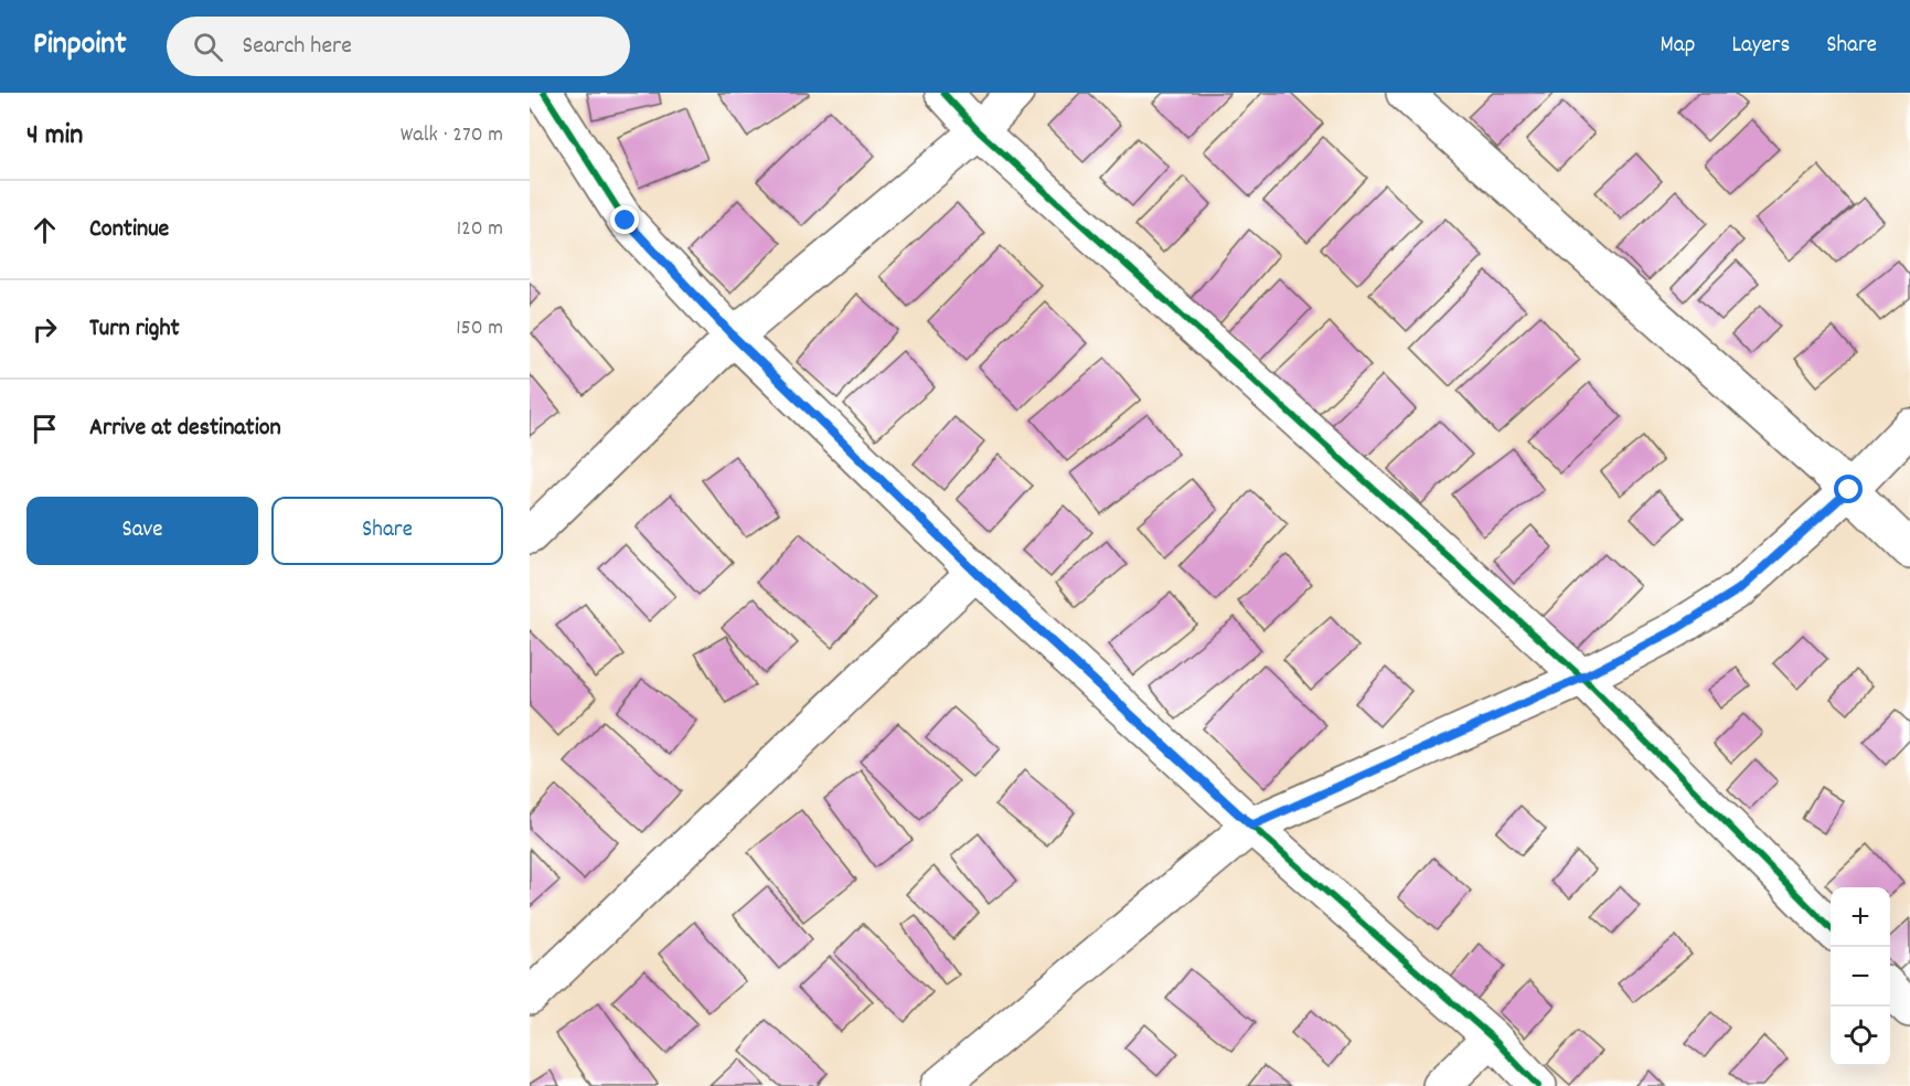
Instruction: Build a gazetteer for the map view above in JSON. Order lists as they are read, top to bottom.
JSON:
{
  "page": {
    "header": "Pinpoint",
    "search": "Search here",
    "nav": ["Map", "Layers", "Share"],
    "heading": ["4 min", "Walk · 270 m"],
    "list": [
      ["Continue", "120 m"],
      ["Turn right", "150 m"],
      "Arrive at destination"
    ],
    "buttons": ["Save", "Share"],
    "map_buttons": ["+", "−"]
  }
}
